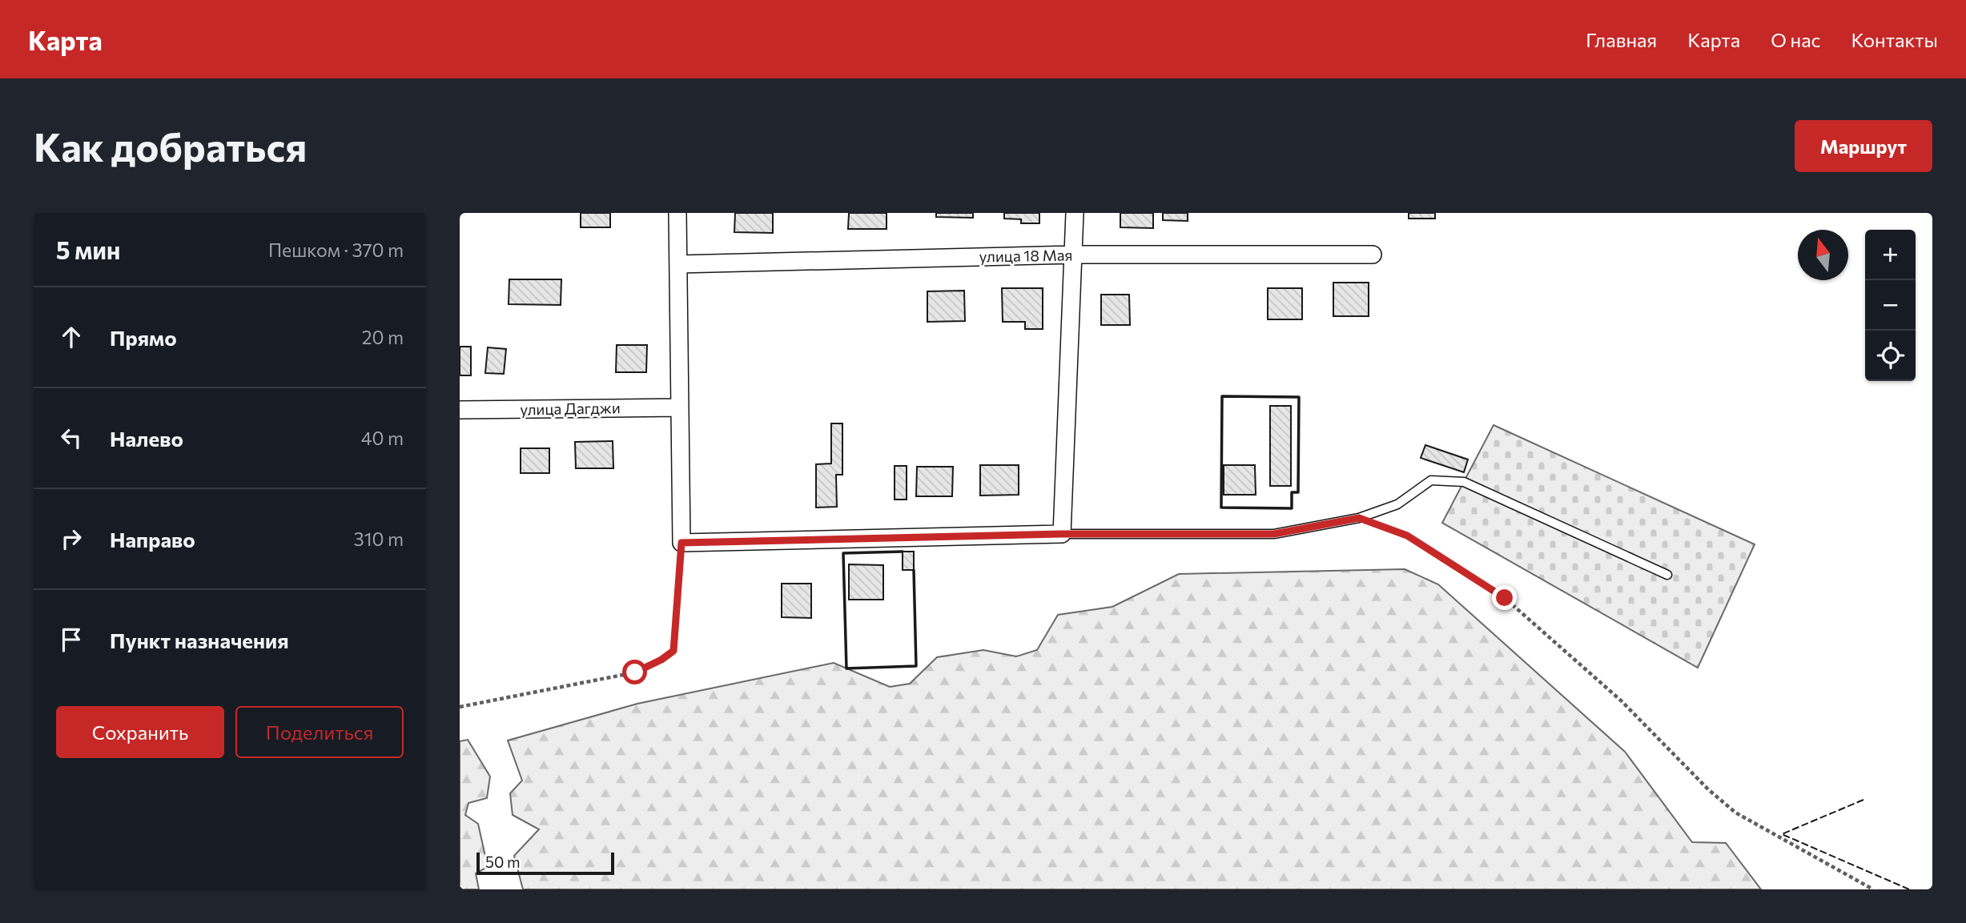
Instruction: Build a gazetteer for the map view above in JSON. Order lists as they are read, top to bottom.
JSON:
{
  "streets": {
    "street": ["улица 18 Мая", "улица Дагджи"]
  },
  "scale_bar": "50 m",
  "north": "top",
  "page": {
    "header": "Карта",
    "nav": [
      "Главная",
      "Карта",
      "О нас",
      "Контакты"
    ],
    "buttons": [
      "Маршрут",
      ["Сохранить", "Поделиться"]
    ],
    "title": "Как добраться",
    "heading": ["5 мин", "Пешком · 370 m"],
    "map_buttons": ["+", "−"],
    "list": [
      ["Прямо", "20 m"],
      ["Налево", "40 m"],
      ["Направо", "310 m"],
      "Пункт назначения"
    ],
    "scale": "50 m"
  }
}
